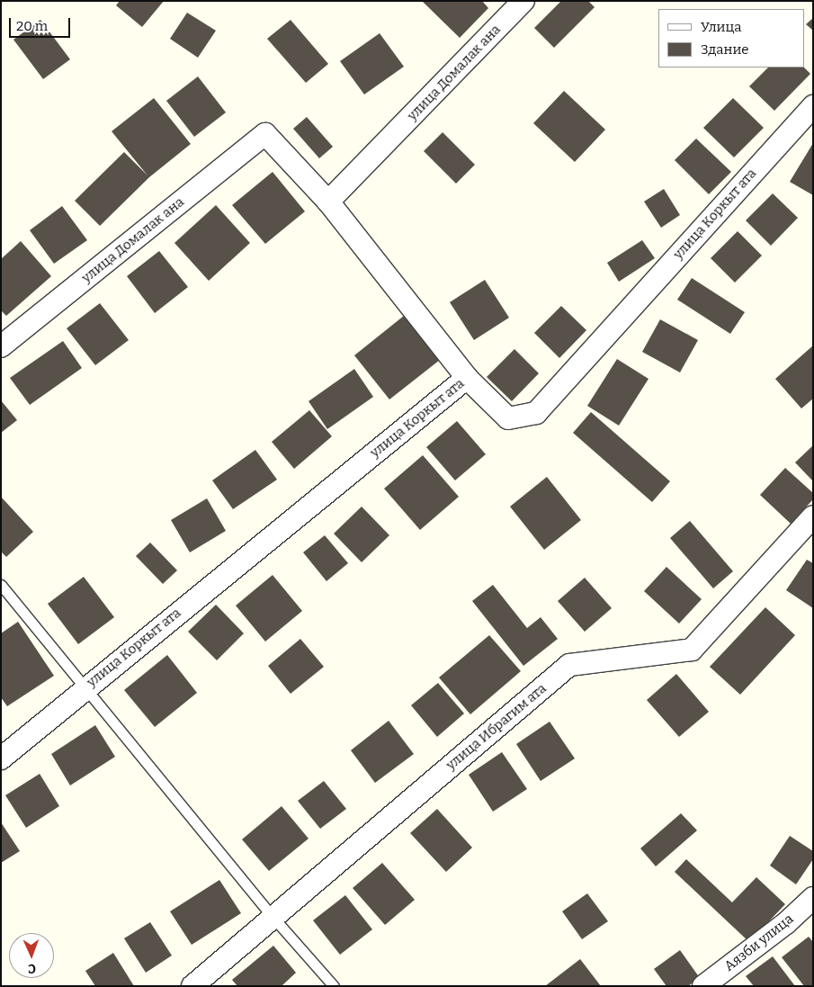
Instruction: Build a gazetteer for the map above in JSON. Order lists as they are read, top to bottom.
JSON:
{
  "streets": {
    "street": [
      "улица Домалак ана",
      "улица Коркыт ата",
      "улица Ибрагим ата",
      "Аязби улица"
    ]
  },
  "legend": ["Улица", "Здание"],
  "scale_bar": "20 m",
  "north": "bottom"
}
